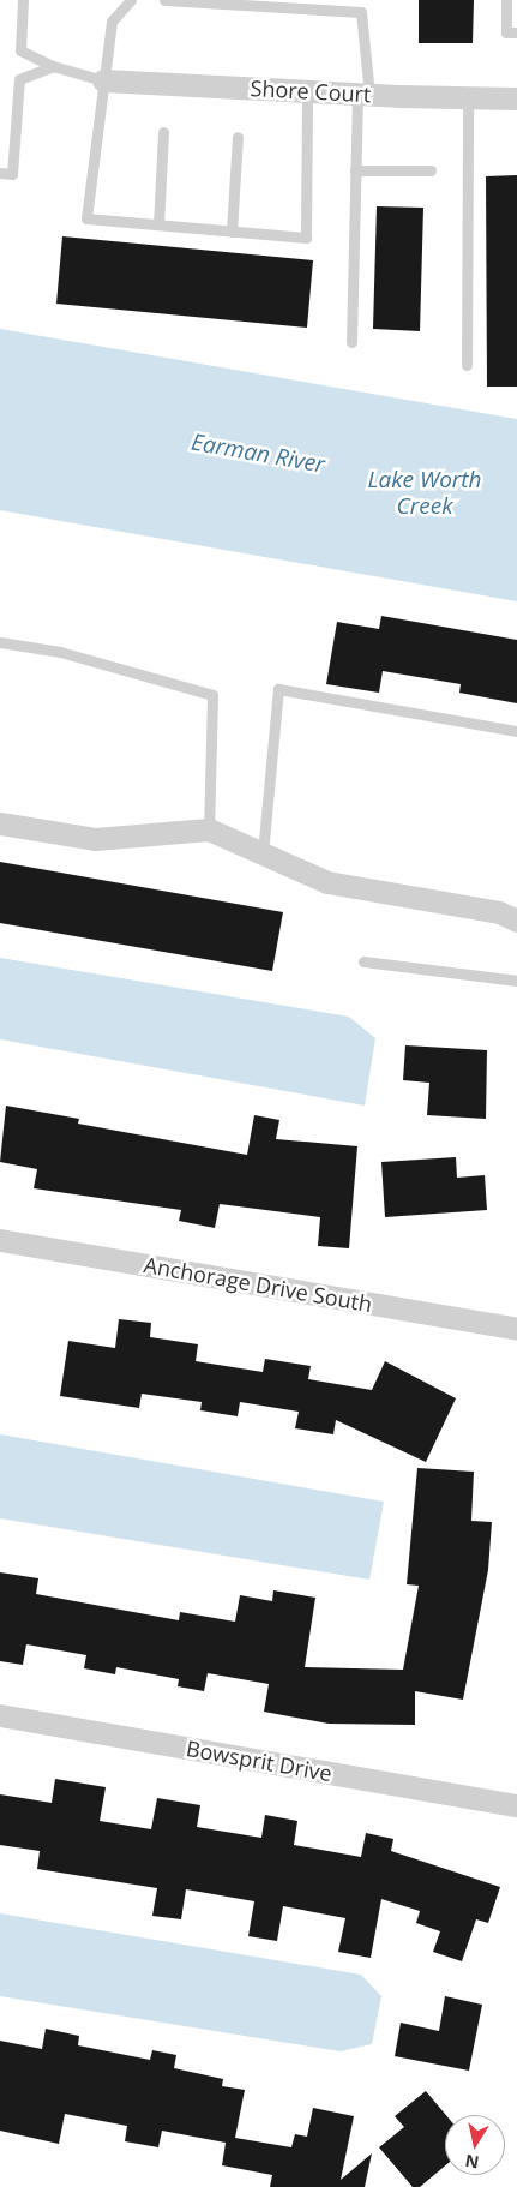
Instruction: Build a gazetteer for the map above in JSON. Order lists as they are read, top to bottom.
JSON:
{
  "streets": {
    "street": ["Shore Court", "Anchorage Drive South", "Bowsprit Drive"]
  },
  "water": ["Earman River", "Lake Worth Creek"],
  "north": "bottom"
}
